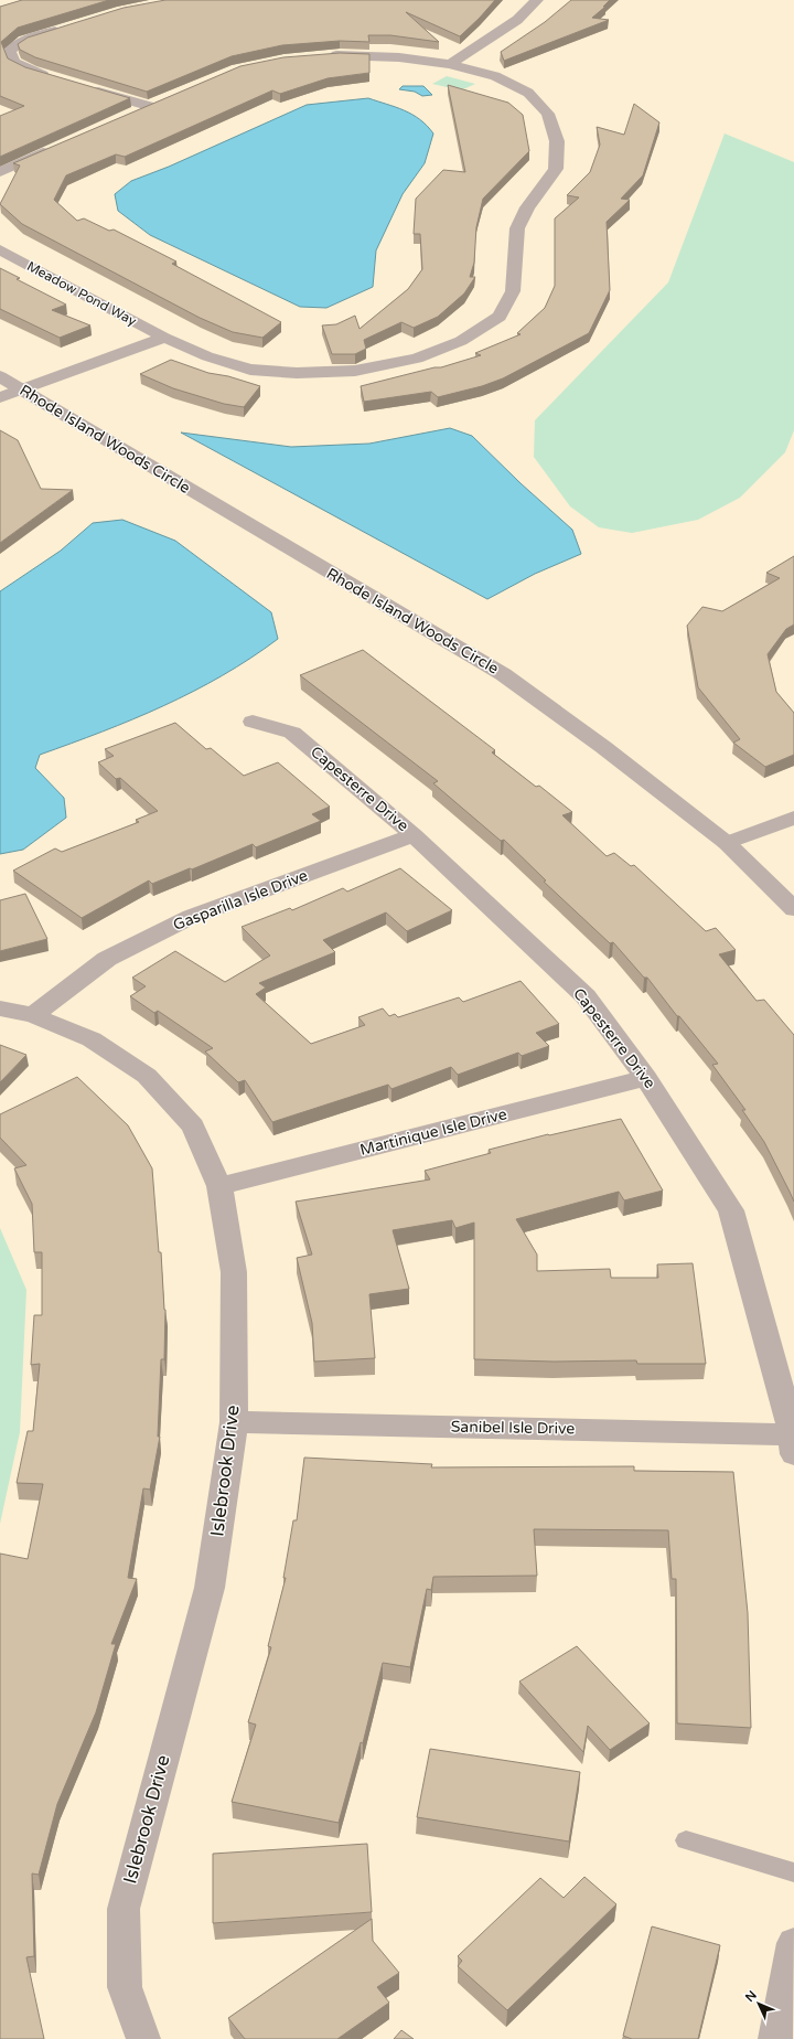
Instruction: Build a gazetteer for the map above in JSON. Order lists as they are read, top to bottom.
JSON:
{
  "streets": {
    "street": [
      "Meadow Pond Way",
      "Rhode Island Woods Circle",
      "Capesterre Drive",
      "Gasparilla Isle Drive",
      "Martinique Isle Drive",
      "Sanibel Isle Drive",
      "Islebrook Drive"
    ]
  },
  "crossings": [
    ["Meadow Pond Way", "Rhode Island Woods Circle"],
    ["Capesterre Drive", "Gasparilla Isle Drive"],
    ["Capesterre Drive", "Martinique Isle Drive"],
    ["Capesterre Drive", "Sanibel Isle Drive"],
    ["Gasparilla Isle Drive", "Islebrook Drive"],
    ["Martinique Isle Drive", "Islebrook Drive"],
    ["Sanibel Isle Drive", "Islebrook Drive"]
  ],
  "north": "top left"
}
